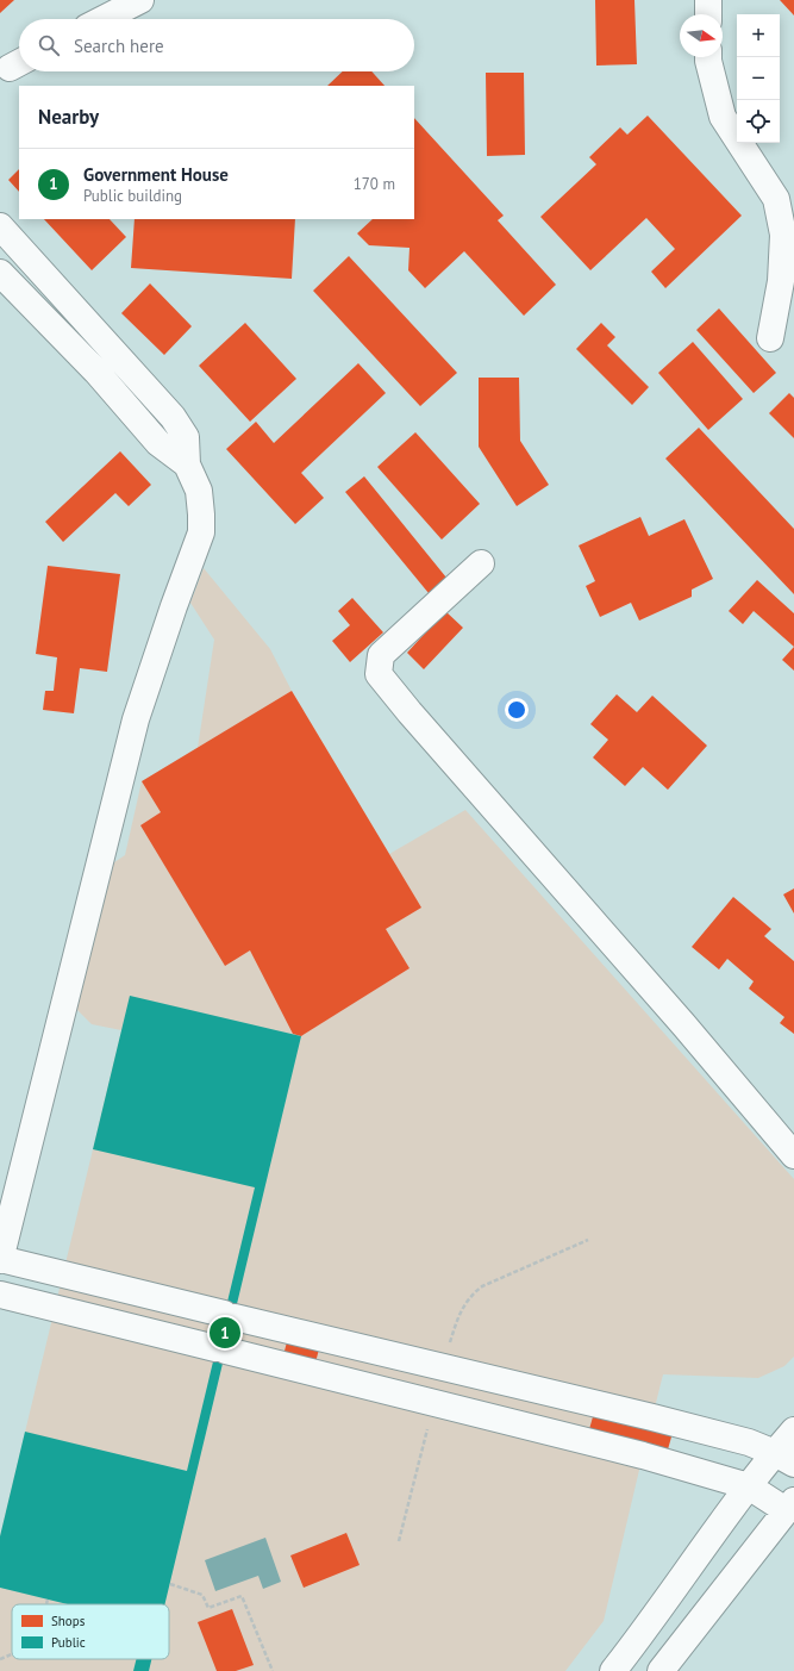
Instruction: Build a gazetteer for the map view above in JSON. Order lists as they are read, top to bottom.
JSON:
{
  "legend": ["Shops", "Public"],
  "north": "right",
  "page": {
    "map_buttons": ["+", "−"],
    "search": "Search here",
    "heading": "Nearby",
    "list": [
      {
        "mark": "1",
        "name": "Government House",
        "note": "Public building",
        "value": "170 m"
      }
    ],
    "pins": "1"
  }
}
